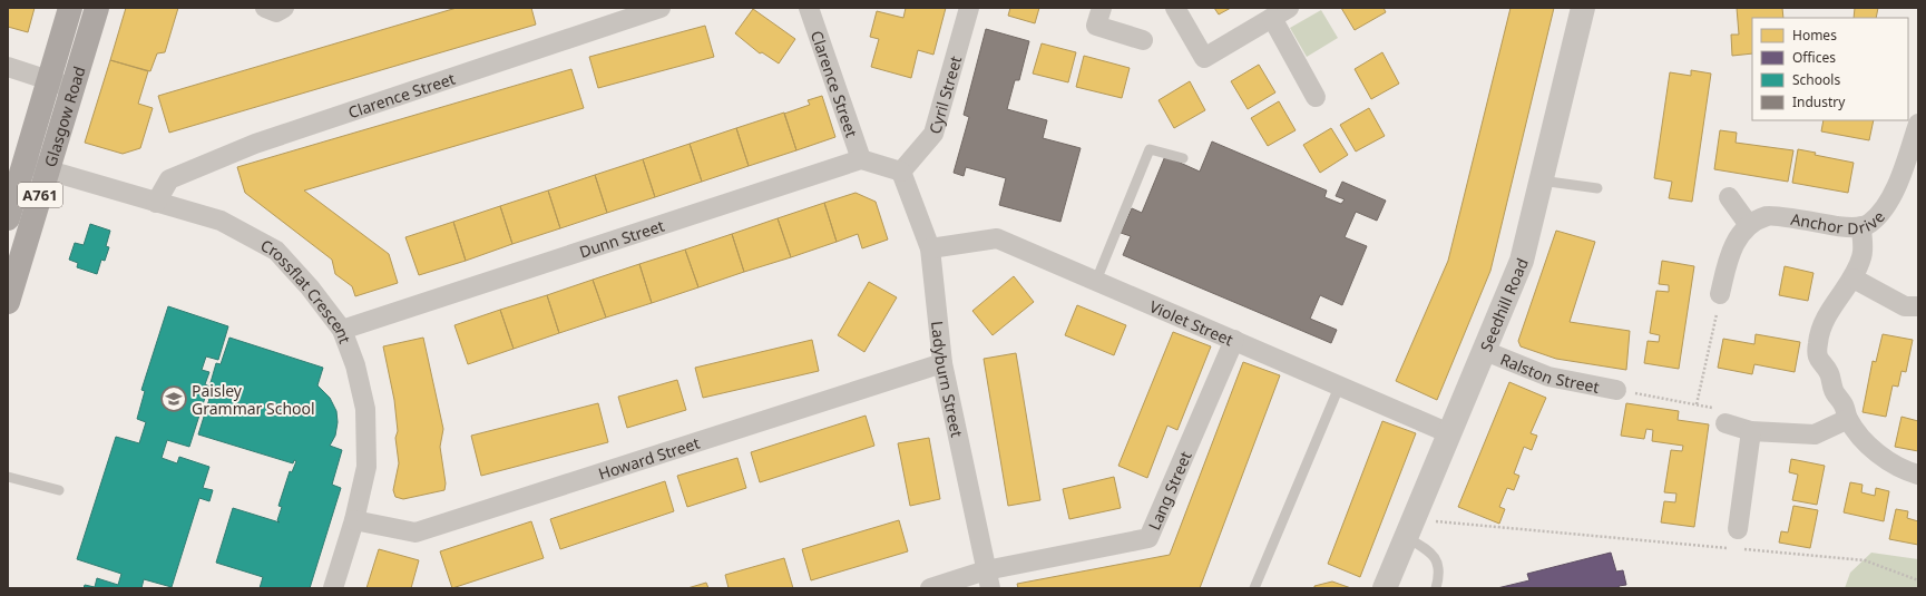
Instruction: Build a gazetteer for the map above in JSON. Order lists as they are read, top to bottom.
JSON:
{
  "streets": {
    "main road": ["Glasgow Road", "A761"],
    "street": [
      "Clarence Street",
      "Cyril Street",
      "Anchor Drive",
      "Dunn Street",
      "Crossflat Crescent",
      "Seedhill Road",
      "Violet Street",
      "Ralston Street",
      "Ladyburn Street",
      "Howard Street",
      "Lang Street"
    ]
  },
  "crossings": [
    ["Clarence Street", "Dunn Street"],
    ["Clarence Street", "Crossflat Crescent"],
    ["Cyril Street", "Ladyburn Street"],
    ["Glasgow Road", "Crossflat Crescent"],
    ["Dunn Street", "Crossflat Crescent"],
    ["Crossflat Crescent", "Howard Street"],
    ["Seedhill Road", "Violet Street"],
    ["Seedhill Road", "Ralston Street"],
    ["Violet Street", "Ladyburn Street"],
    ["Violet Street", "Lang Street"],
    ["Ladyburn Street", "Howard Street"],
    ["Ladyburn Street", "Lang Street"]
  ],
  "places": {
    "school or university": ["Paisley Grammar School"]
  },
  "legend": [
    "Homes",
    "Offices",
    "Schools",
    "Industry"
  ]
}
